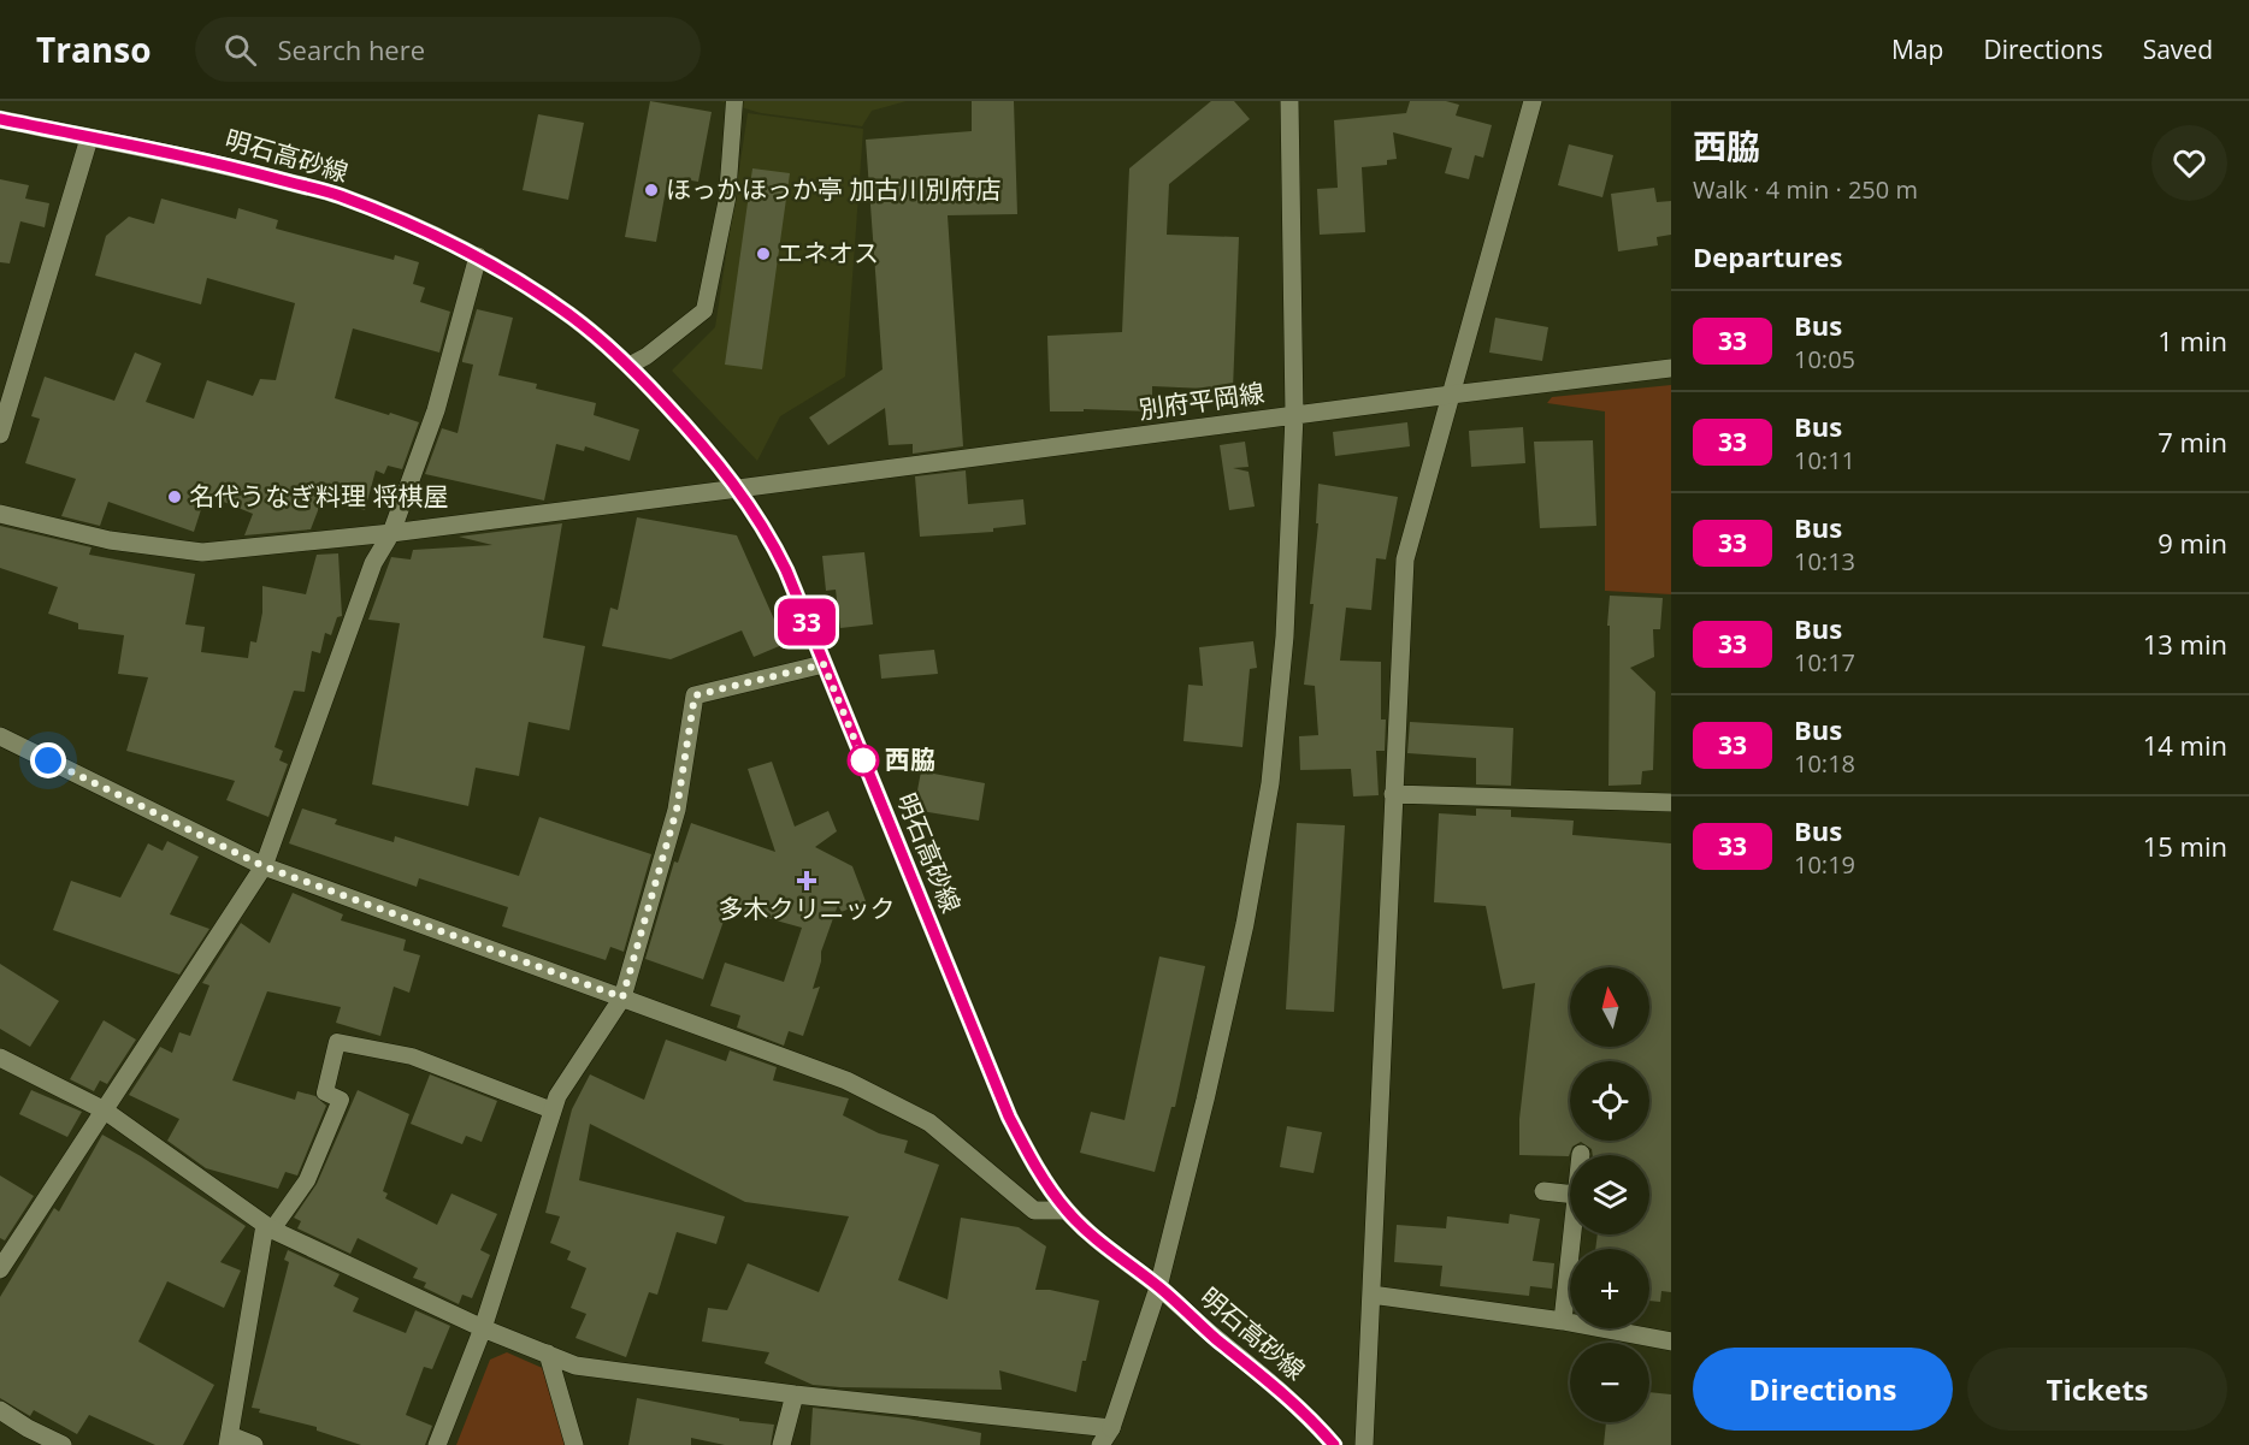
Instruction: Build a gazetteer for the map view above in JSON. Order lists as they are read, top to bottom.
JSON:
{
  "streets": {
    "street": ["明石高砂線", "別府平岡線"]
  },
  "crossings": [
    ["明石高砂線", "別府平岡線"]
  ],
  "places": {
    "other": [
      "ほっかほっか亭 加古川別府店",
      "エネオス",
      "名代うなぎ料理 将棋屋",
      "西脇"
    ],
    "health": ["多木クリニック"]
  },
  "lines": ["bus line 33"],
  "north": "top",
  "page": {
    "header": "Transo",
    "search": "Search here",
    "nav": ["Map", "Directions", "Saved"],
    "on_map": "33",
    "heading": [
      ["西脇", "Walk · 4 min · 250 m"],
      "Departures"
    ],
    "list": [
      {
        "mark": "33",
        "name": "Bus",
        "note": "10:05",
        "value": "1 min"
      },
      {
        "mark": "33",
        "name": "Bus",
        "note": "10:11",
        "value": "7 min"
      },
      {
        "mark": "33",
        "name": "Bus",
        "note": "10:13",
        "value": "9 min"
      },
      {
        "mark": "33",
        "name": "Bus",
        "note": "10:17",
        "value": "13 min"
      },
      {
        "mark": "33",
        "name": "Bus",
        "note": "10:18",
        "value": "14 min"
      },
      {
        "mark": "33",
        "name": "Bus",
        "note": "10:19",
        "value": "15 min"
      }
    ],
    "map_buttons": ["+", "−"],
    "buttons": ["Directions", "Tickets"]
  }
}
